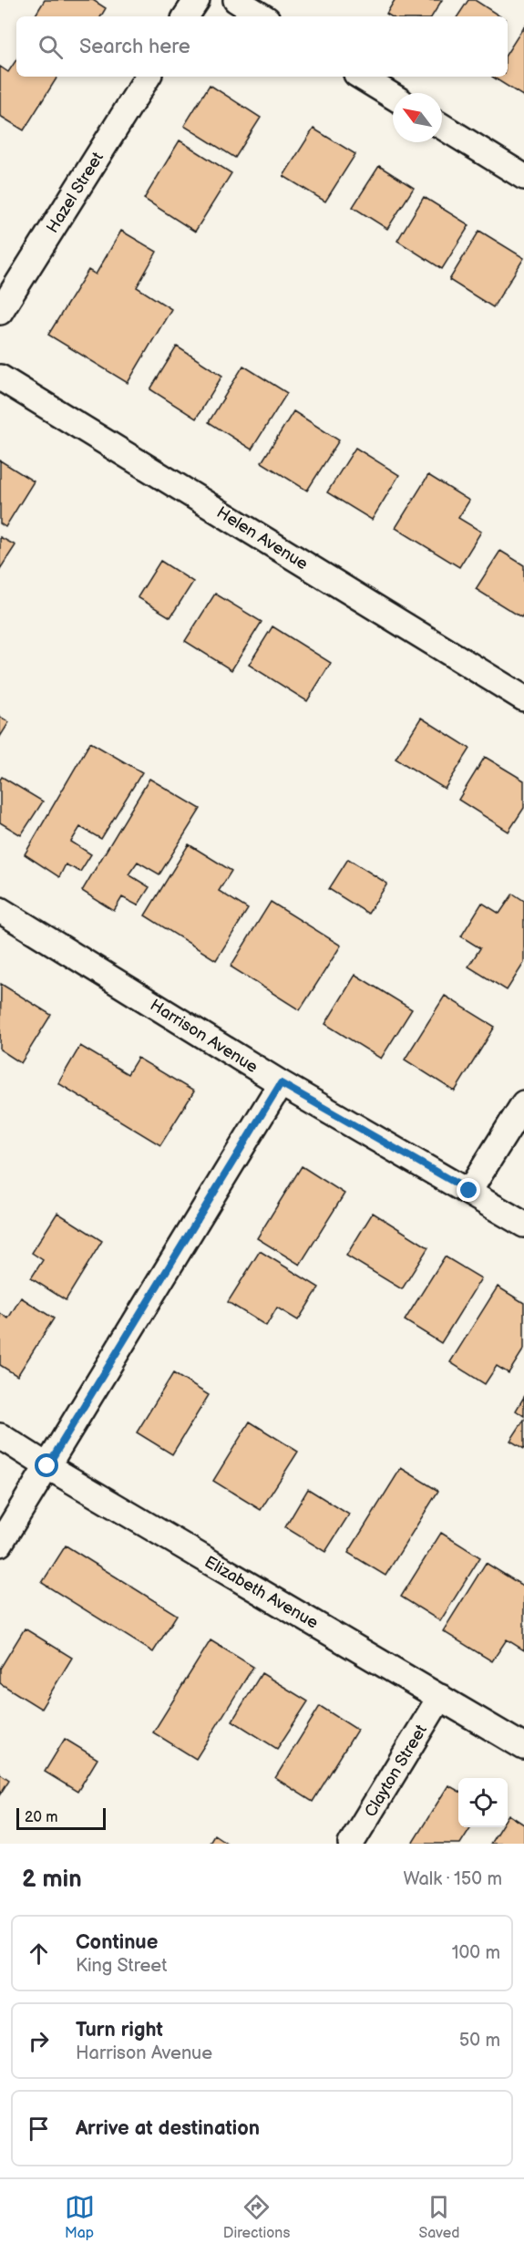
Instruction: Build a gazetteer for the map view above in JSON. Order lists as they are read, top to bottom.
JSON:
{
  "streets": {
    "street": [
      "Hazel Street",
      "Helen Avenue",
      "Harrison Avenue",
      "Elizabeth Avenue",
      "Clayton Street"
    ]
  },
  "crossings": [
    ["Elizabeth Avenue", "Clayton Street"]
  ],
  "scale_bar": "20 m",
  "north": "top left",
  "page": {
    "search": "Search here",
    "scale": "20 m",
    "heading": ["2 min", "Walk · 150 m"],
    "list": [
      ["Continue", "King Street", "100 m"],
      ["Turn right", "Harrison Avenue", "50 m"],
      "Arrive at destination"
    ],
    "nav": ["Map", "Directions", "Saved"]
  }
}
